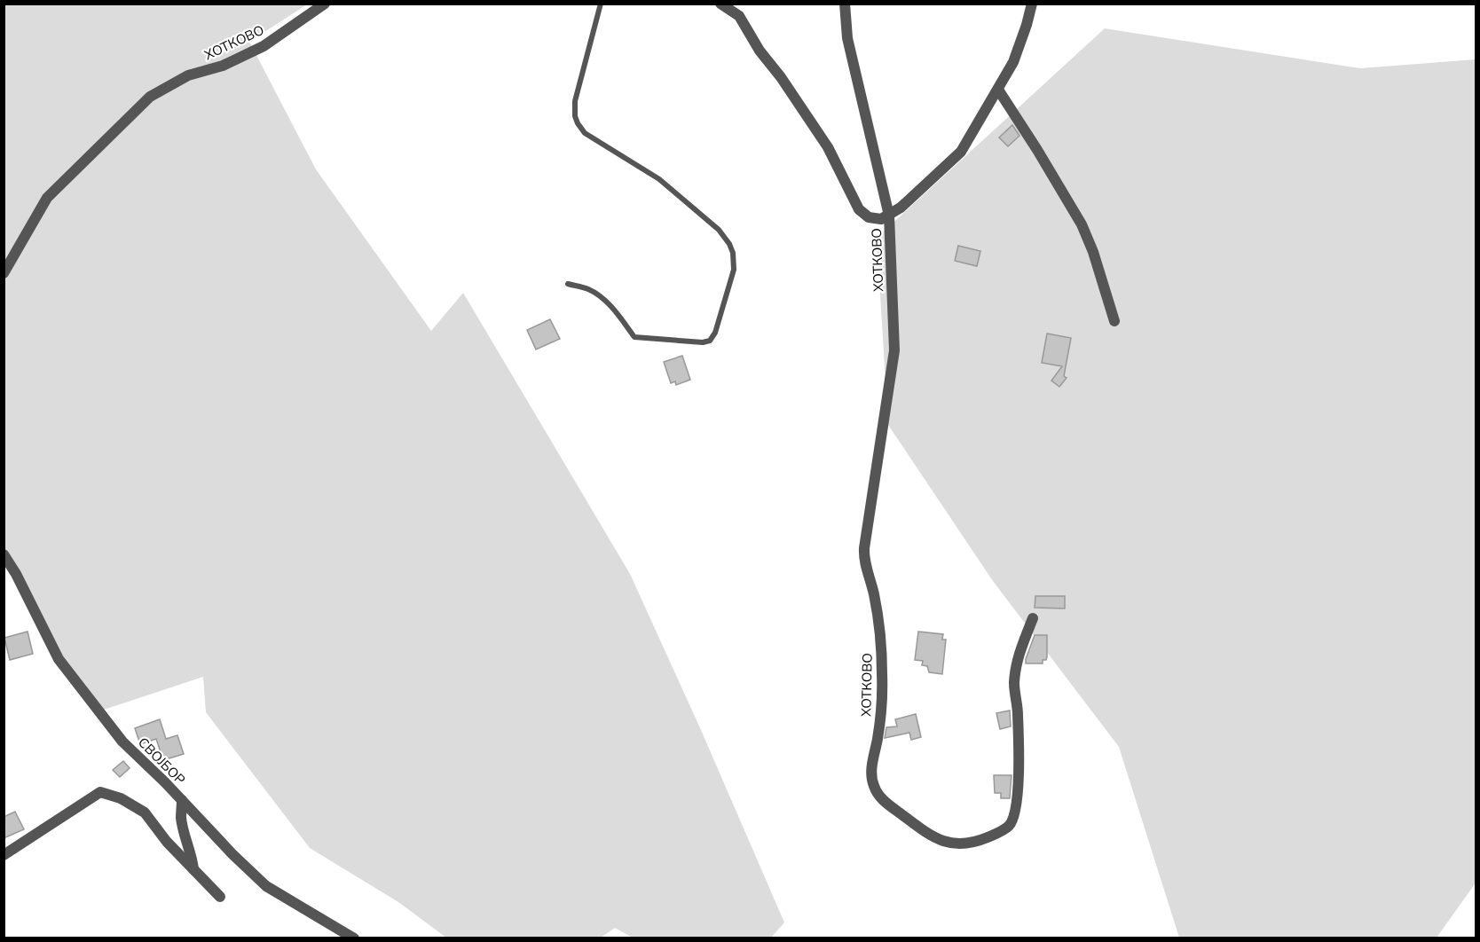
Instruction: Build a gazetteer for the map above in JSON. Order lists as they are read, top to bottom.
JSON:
{
  "streets": {
    "street": ["ХОТКОВО", "СВОЈБОР"]
  }
}
